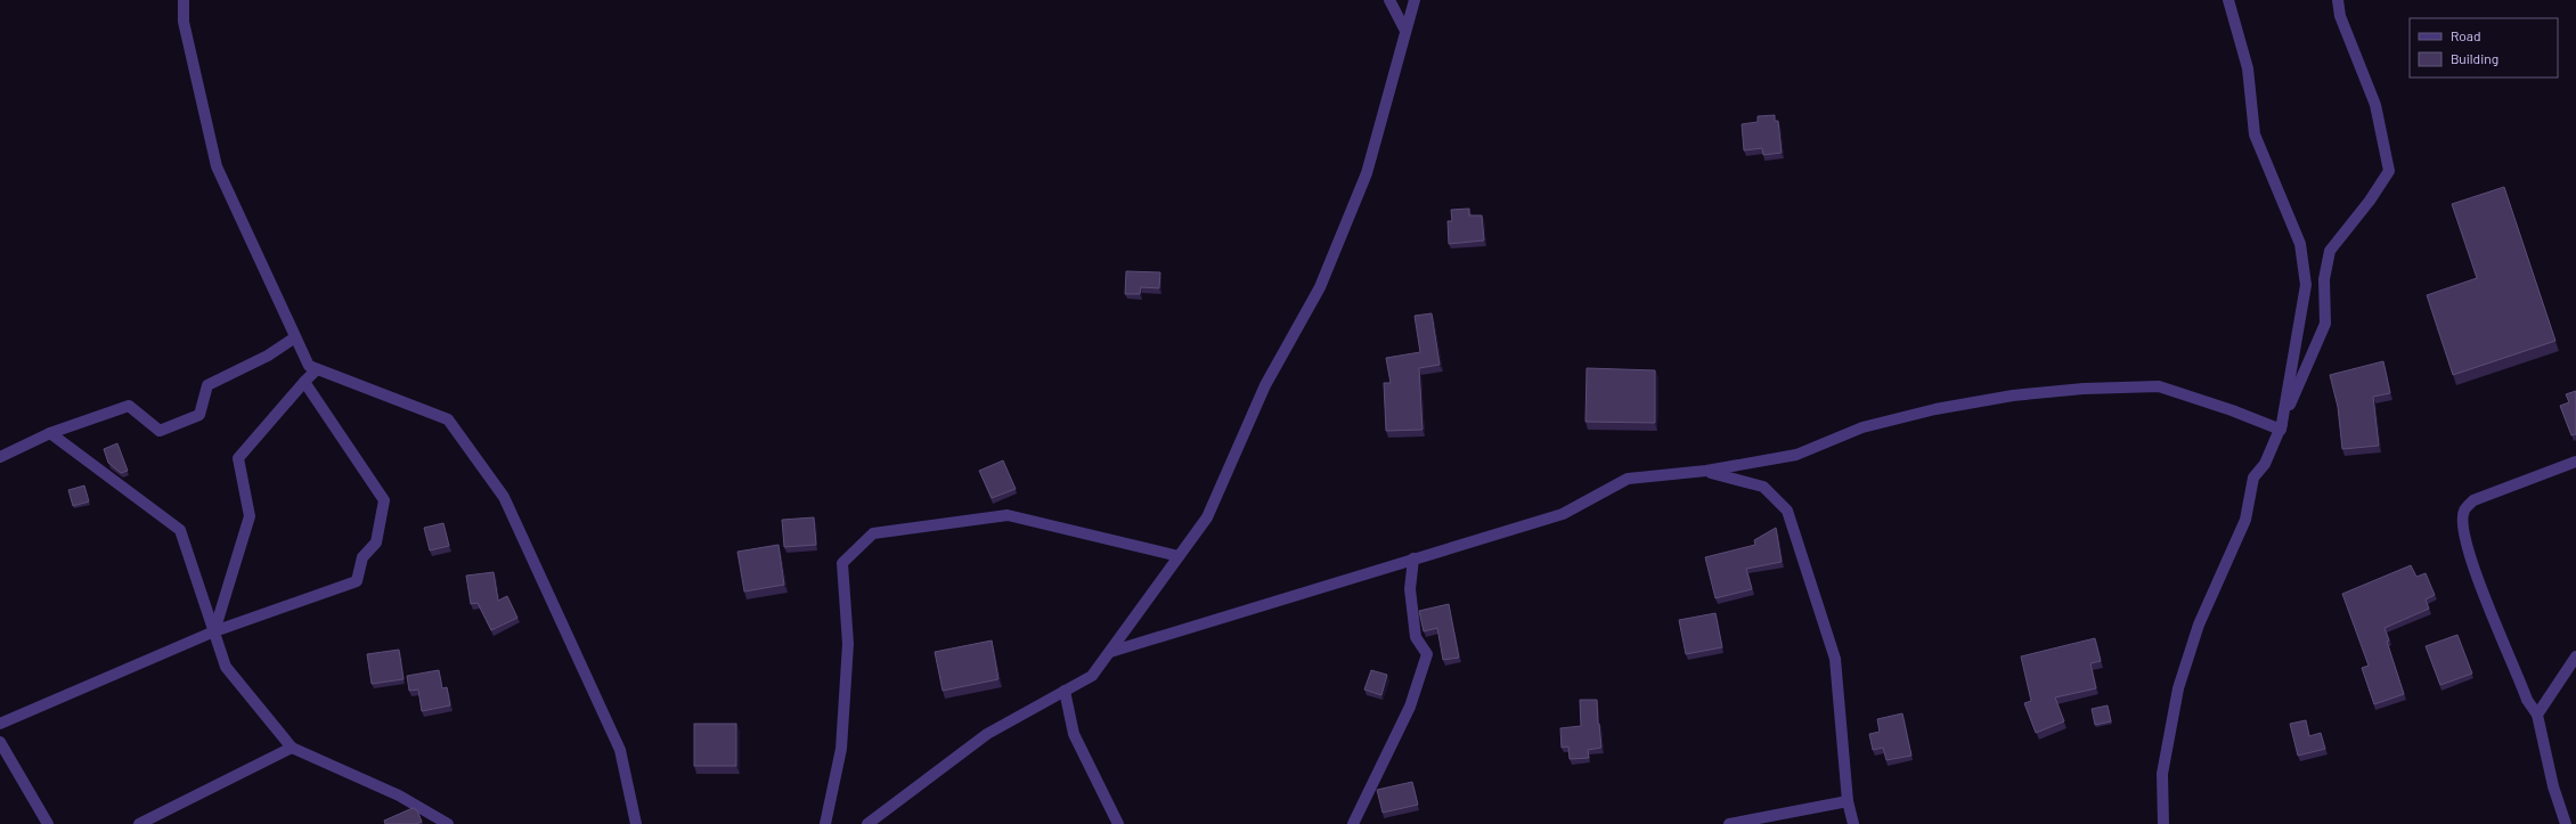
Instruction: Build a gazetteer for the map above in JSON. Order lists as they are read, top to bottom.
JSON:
{
  "legend": ["Road", "Building"]
}
